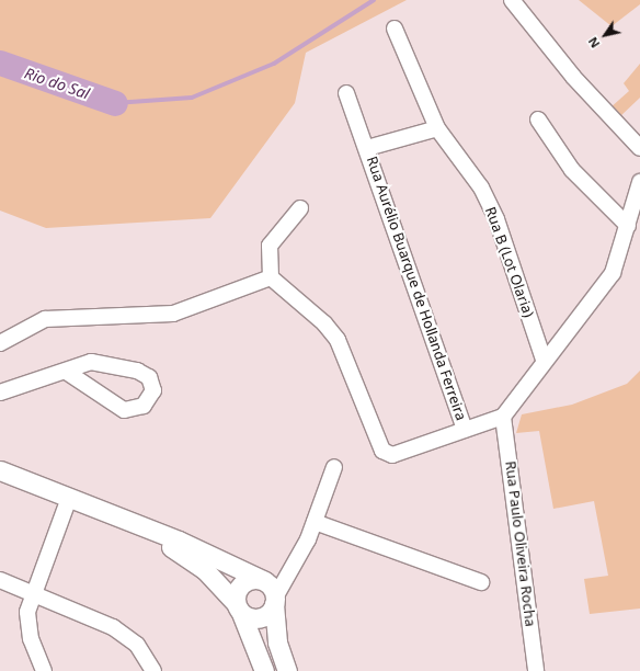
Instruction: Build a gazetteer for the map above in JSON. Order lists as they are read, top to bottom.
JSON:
{
  "streets": {
    "street": ["Rua B (Lot Olaria)", "Rua Aurélio Buarque de Hollanda Ferreira", "Rua Paulo Oliveira Rocha"]
  },
  "water": ["Rio do Sal"],
  "north": "bottom left"
}
